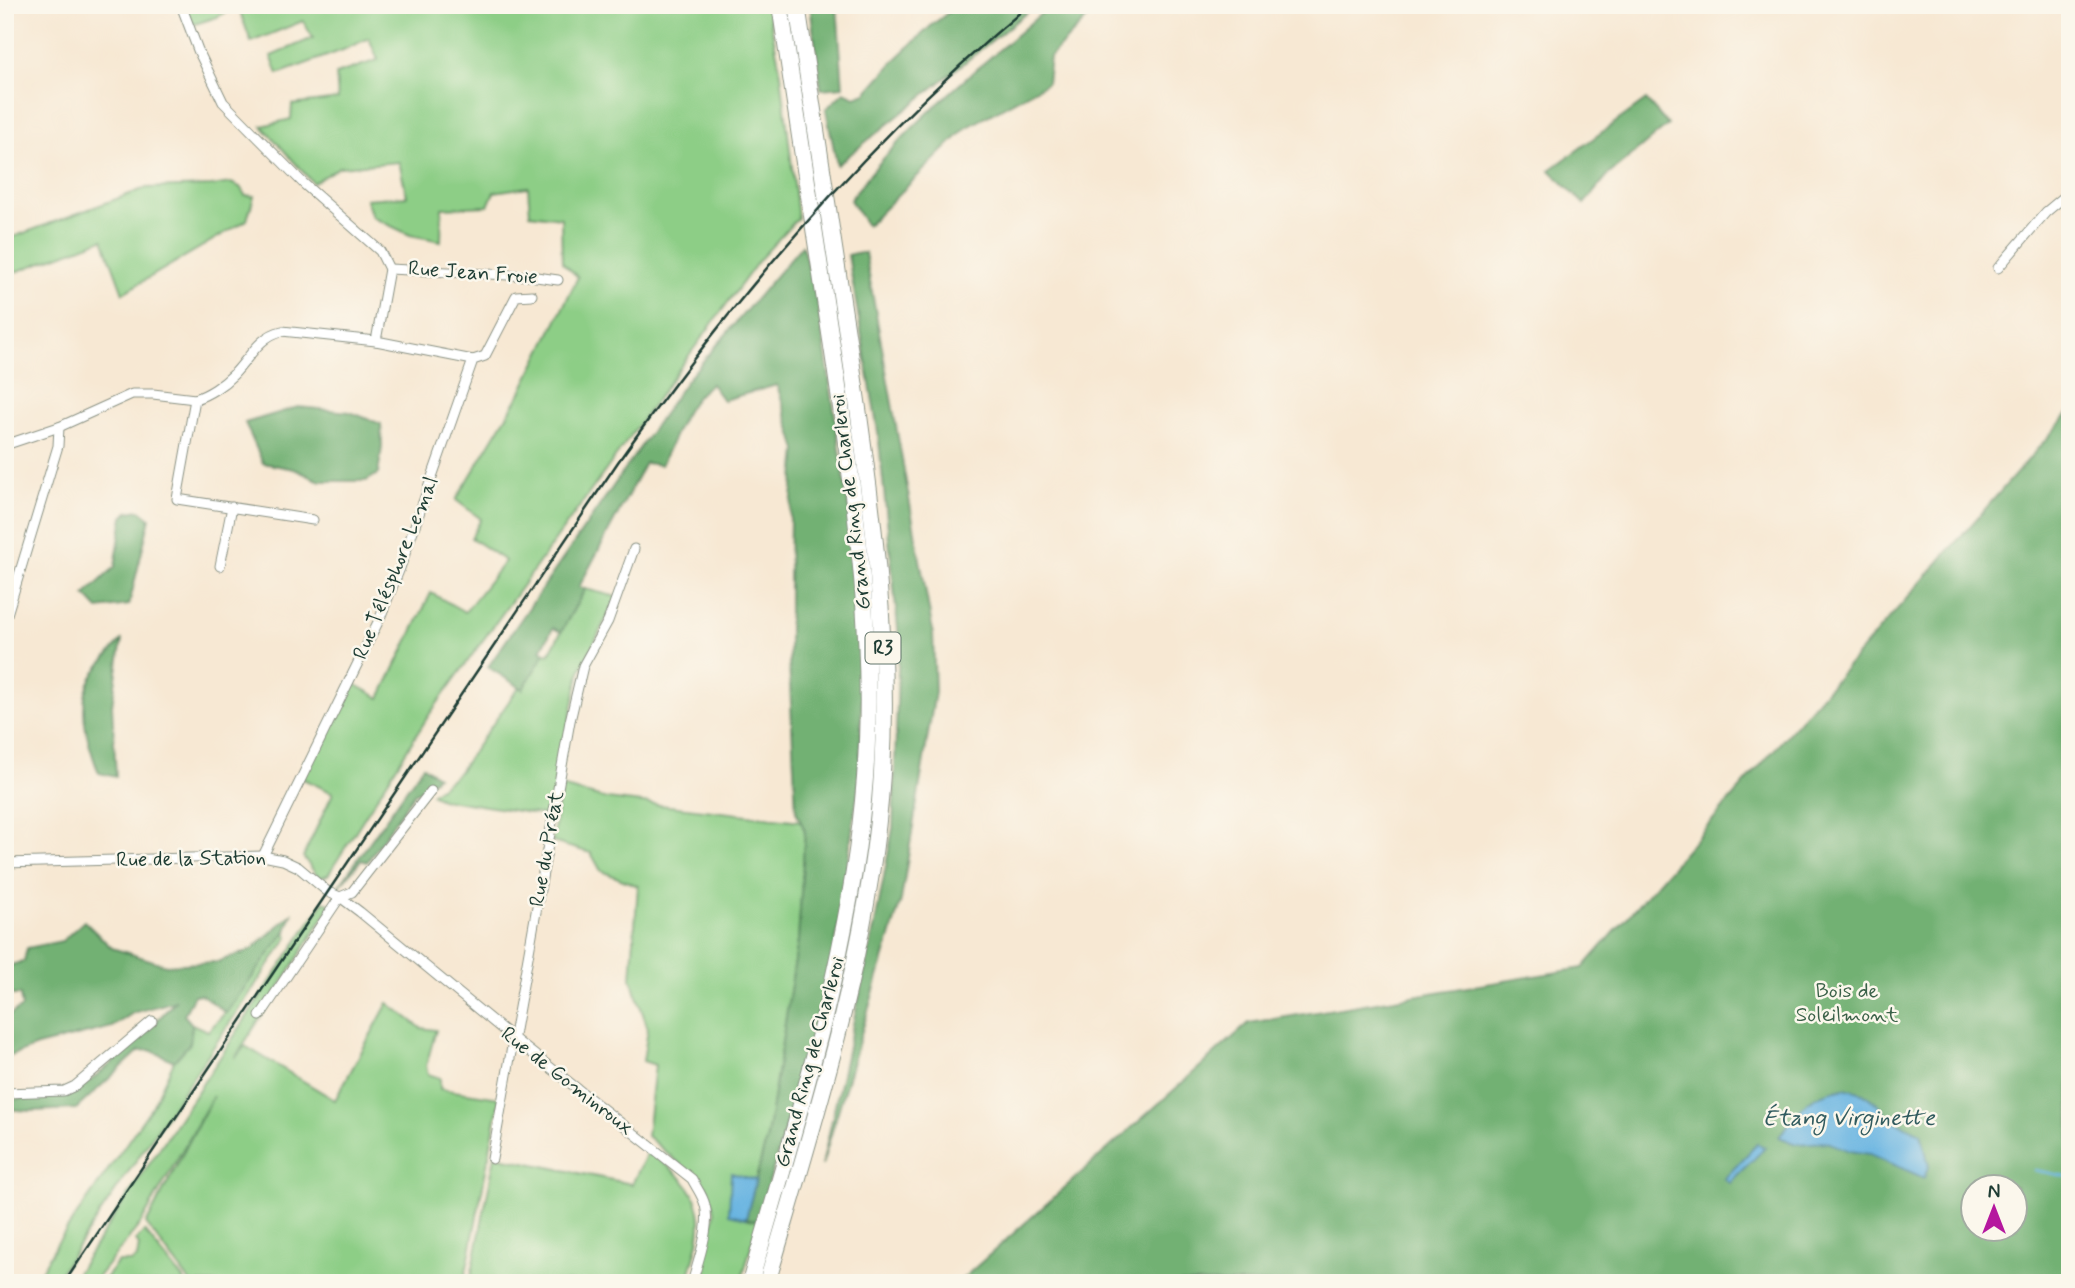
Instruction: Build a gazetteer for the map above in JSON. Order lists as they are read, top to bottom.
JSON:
{
  "streets": {
    "highway": ["Grand Ring de Charleroi", "R3"],
    "street": [
      "Rue Jean Froie",
      "Rue Télésphore Lemal",
      "Rue du Préat",
      "Rue de la Station",
      "Rue de Gominroux"
    ]
  },
  "crossings": [
    ["Rue Télésphore Lemal", "Rue de la Station"],
    ["Rue du Préat", "Rue de Gominroux"],
    ["Rue de la Station", "Rue de Gominroux"]
  ],
  "water": ["Étang Virginette"],
  "parks": ["Bois de Soleilmont"],
  "north": "top"
}
